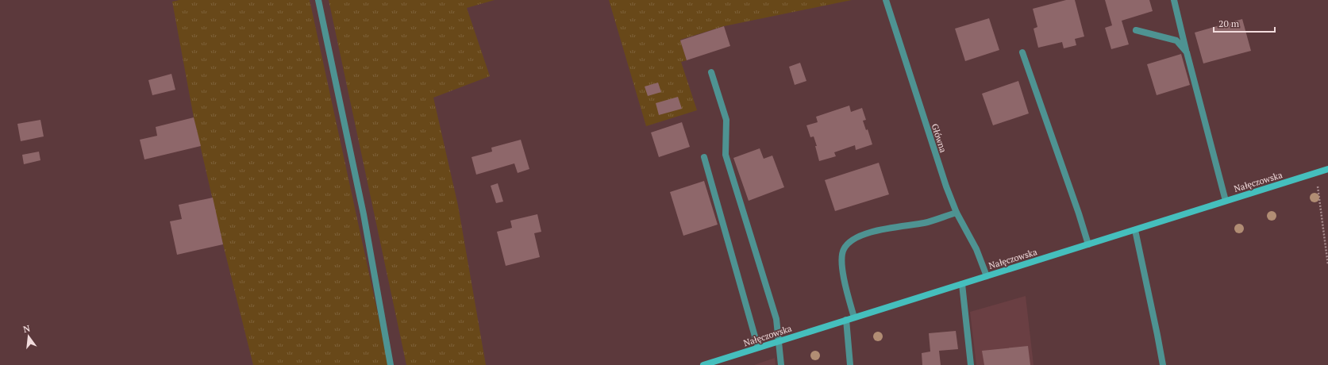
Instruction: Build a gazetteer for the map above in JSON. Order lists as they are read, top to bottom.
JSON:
{
  "streets": {
    "main road": ["Nałęczowska"],
    "street": ["Główna"]
  },
  "crossings": [
    ["Główna", "Nałęczowska"]
  ],
  "scale_bar": "20 m",
  "north": "top"
}
